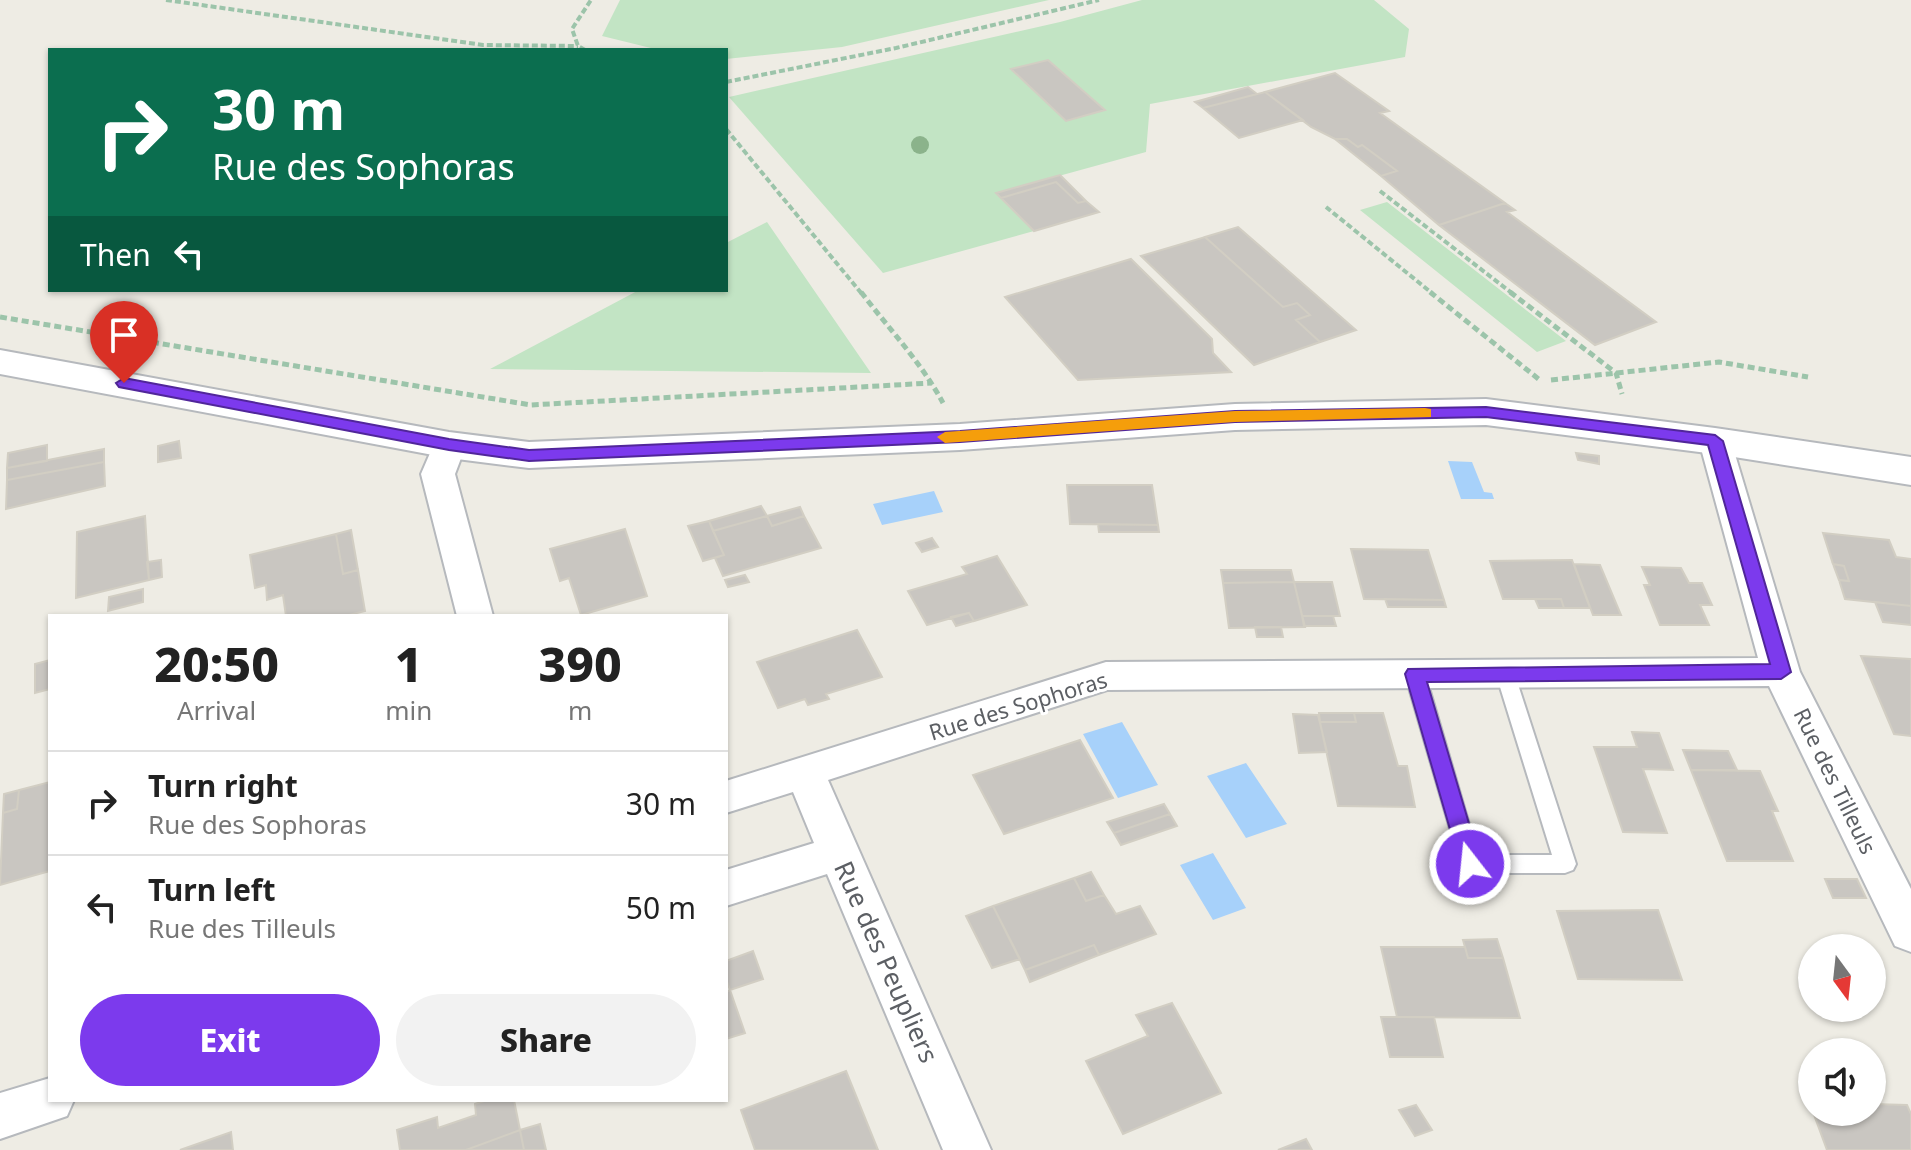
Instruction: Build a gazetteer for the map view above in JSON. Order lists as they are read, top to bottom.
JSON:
{
  "streets": {
    "street": ["Rue des Sophoras", "Rue des Tilleuls", "Rue des Peupliers"]
  },
  "crossings": [
    ["Rue des Sophoras", "Rue des Tilleuls"],
    ["Rue des Sophoras", "Rue des Peupliers"]
  ],
  "north": "bottom",
  "page": {
    "turn": ["30 m", "Rue des Sophoras"],
    "then": "Then",
    "eta": [
      "20:50",
      "Arrival",
      "1",
      "min",
      "390",
      "m"
    ],
    "list": [
      {
        "name": "Turn right",
        "note": "Rue des Sophoras",
        "value": "30 m"
      },
      {
        "name": "Turn left",
        "note": "Rue des Tilleuls",
        "value": "50 m"
      }
    ],
    "buttons": ["Exit", "Share"]
  }
}
